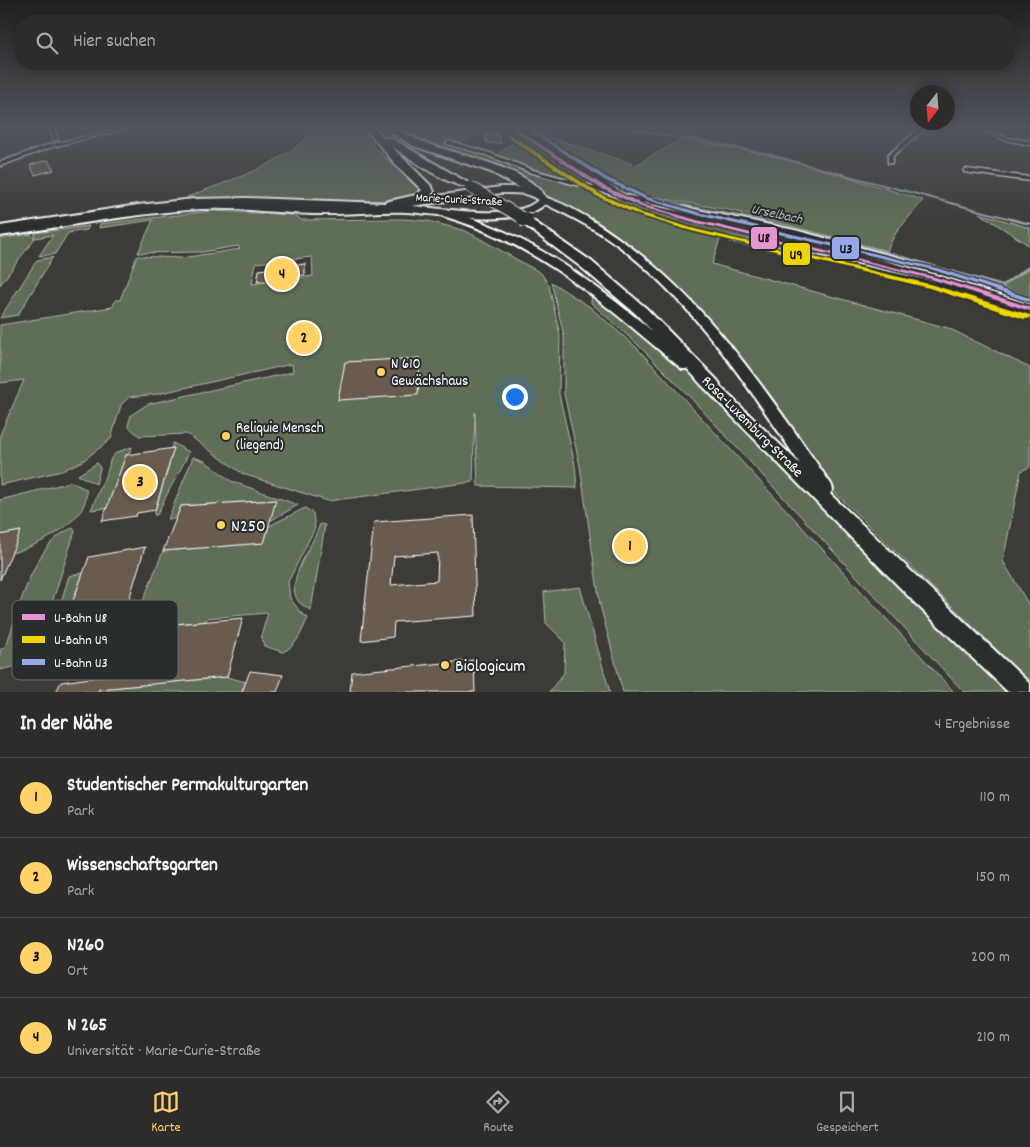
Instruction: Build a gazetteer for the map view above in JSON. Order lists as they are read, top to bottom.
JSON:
{
  "streets": {
    "highway": ["Rosa-Luxemburg-Straße"],
    "main road": ["Marie-Curie-Straße"]
  },
  "water": ["Urselbach"],
  "places": [
    "N 610 Gewächshaus",
    "Reliquie Mensch (liegend)",
    "N250",
    "Biologicum"
  ],
  "lines": ["metro line U8", "metro line U9", "metro line U3"],
  "legend": ["U-Bahn U8", "U-Bahn U9", "U-Bahn U3"],
  "north": "bottom",
  "page": {
    "search": "Hier suchen",
    "pins": [
      "4",
      "2",
      "3",
      "1"
    ],
    "heading": ["In der Nähe", "4 Ergebnisse"],
    "list": [
      {
        "mark": "1",
        "name": "Studentischer Permakulturgarten",
        "note": "Park",
        "value": "110 m"
      },
      {
        "mark": "2",
        "name": "Wissenschaftsgarten",
        "note": "Park",
        "value": "150 m"
      },
      {
        "mark": "3",
        "name": "N260",
        "note": "Ort",
        "value": "200 m"
      },
      {
        "mark": "4",
        "name": "N 265",
        "note": "Universität · Marie-Curie-Straße",
        "value": "210 m"
      }
    ],
    "nav": ["Karte", "Route", "Gespeichert"]
  }
}
